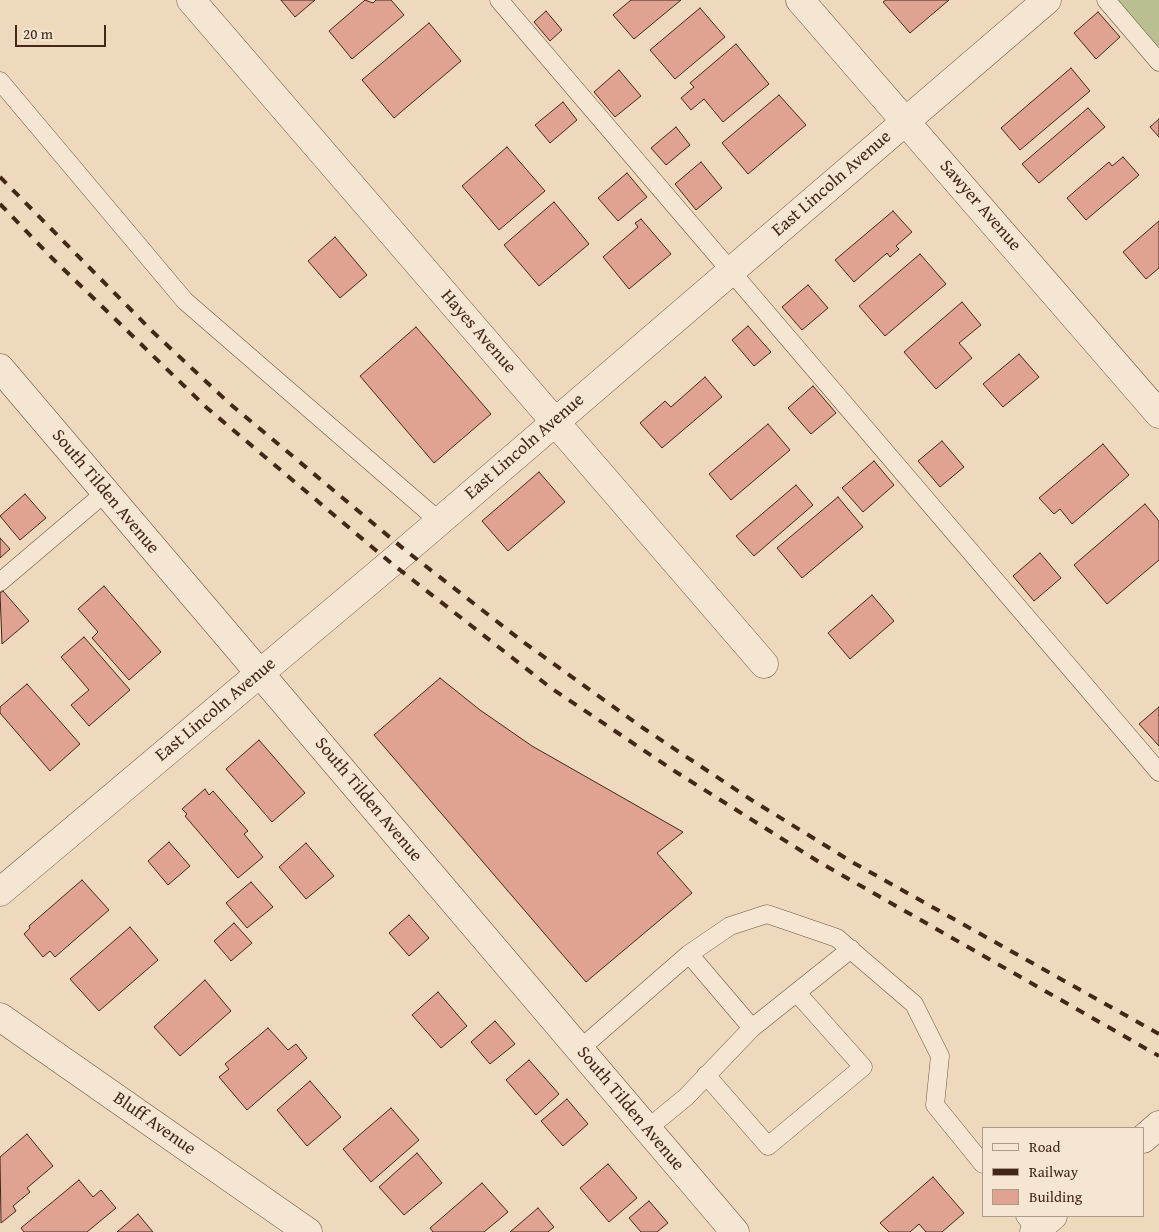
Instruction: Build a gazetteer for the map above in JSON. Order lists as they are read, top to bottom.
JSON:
{
  "streets": {
    "street": [
      "East Lincoln Avenue",
      "Sawyer Avenue",
      "Hayes Avenue",
      "South Tilden Avenue",
      "Bluff Avenue"
    ]
  },
  "crossings": [
    ["East Lincoln Avenue", "Sawyer Avenue"],
    ["East Lincoln Avenue", "Hayes Avenue"],
    ["East Lincoln Avenue", "South Tilden Avenue"]
  ],
  "legend": ["Road", "Railway", "Building"],
  "scale_bar": "20 m"
}
